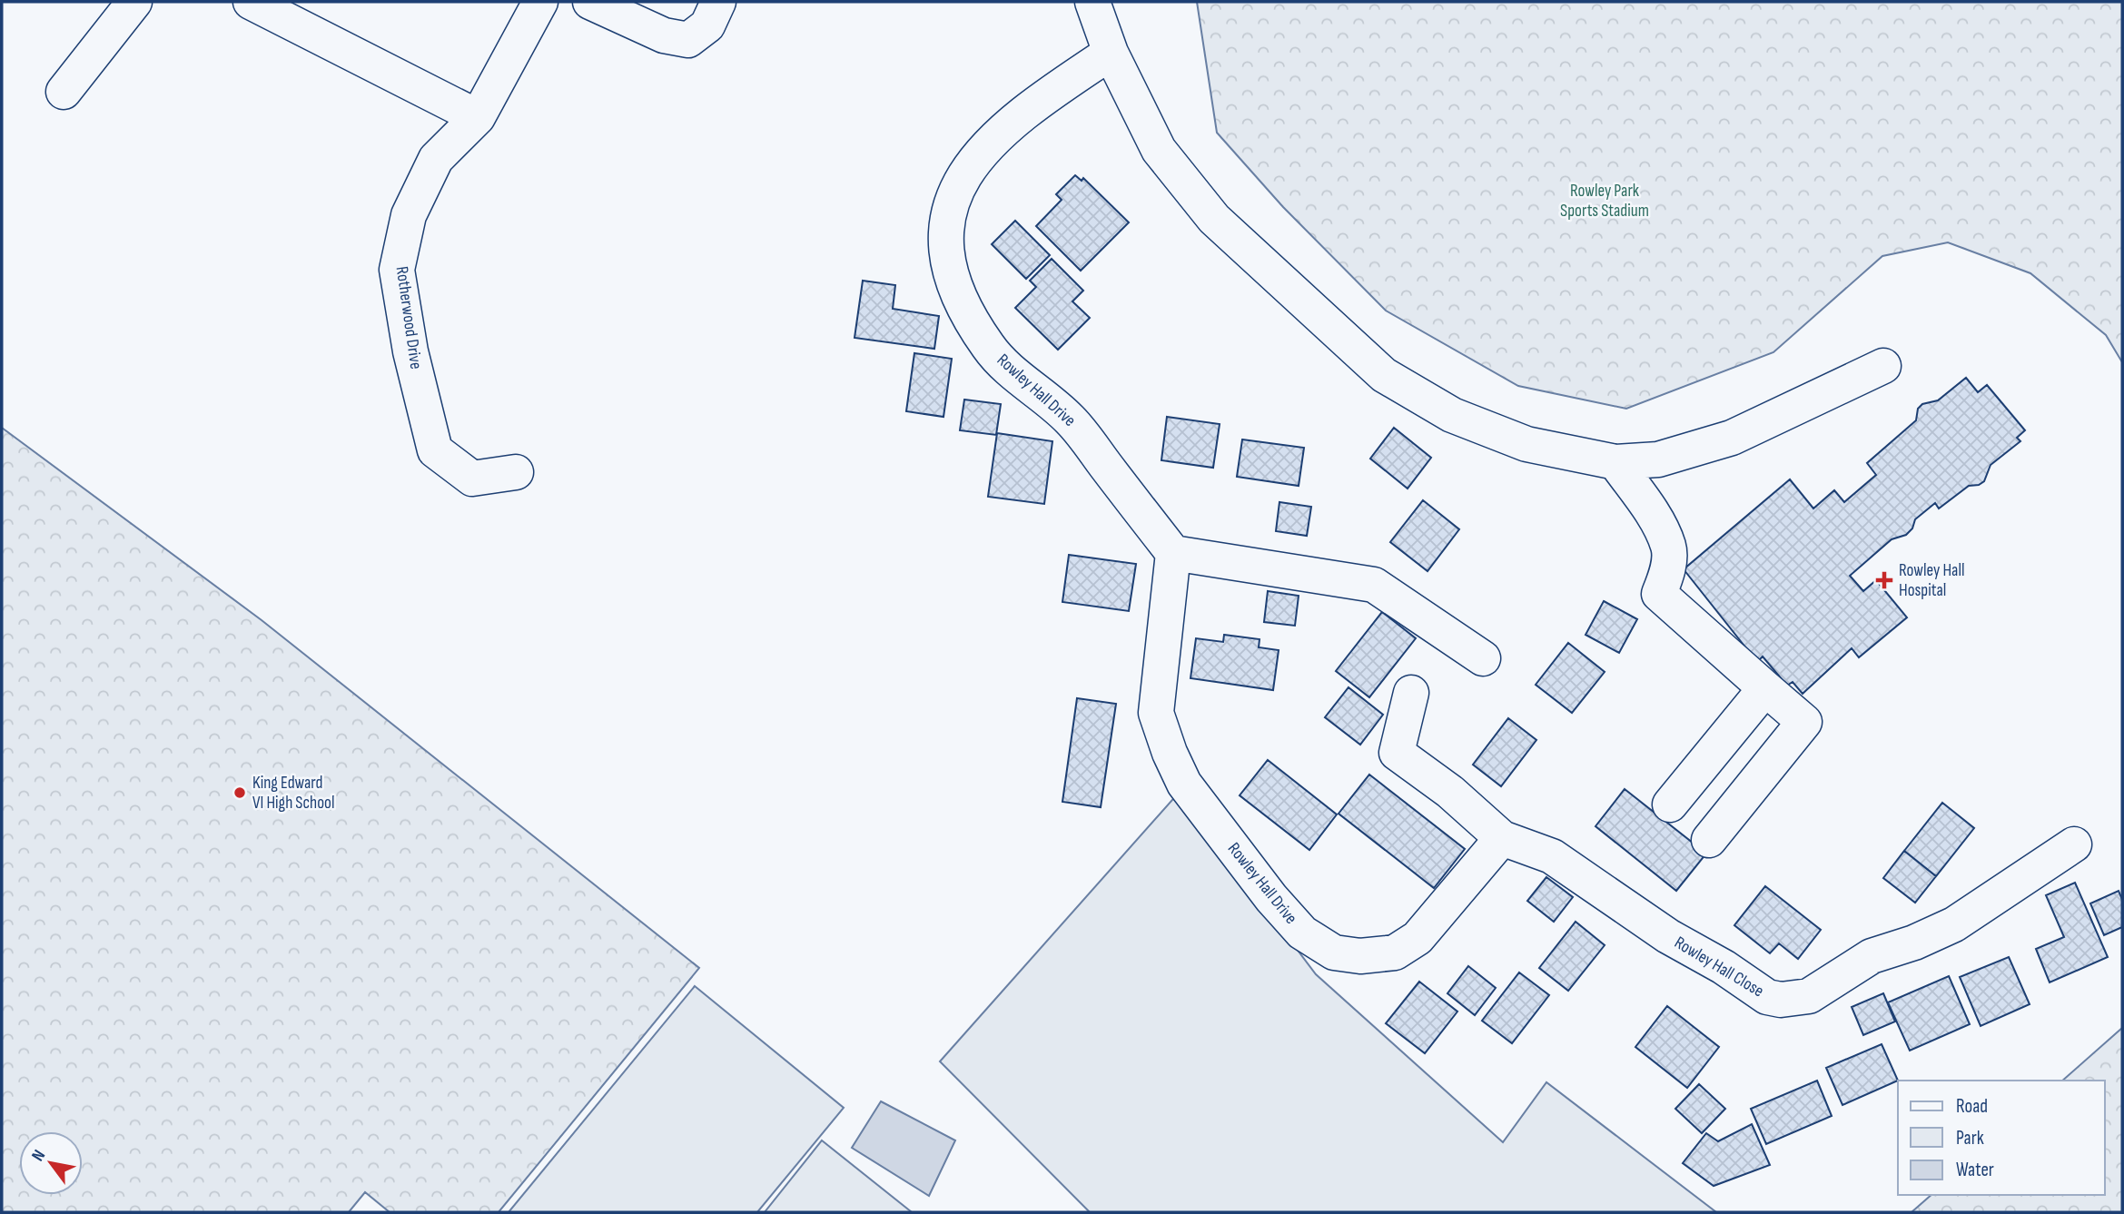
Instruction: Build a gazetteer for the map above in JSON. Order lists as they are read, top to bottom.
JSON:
{
  "streets": {
    "street": ["Rotherwood Drive", "Rowley Hall Drive", "Rowley Hall Close"]
  },
  "crossings": [
    ["Rowley Hall Drive", "Rowley Hall Close"]
  ],
  "parks": ["Rowley Park Sports Stadium"],
  "places": {
    "health": ["Rowley Hall Hospital"],
    "other": ["King Edward VI High School"]
  },
  "legend": ["Road", "Park", "Water"],
  "north": "top left"
}
